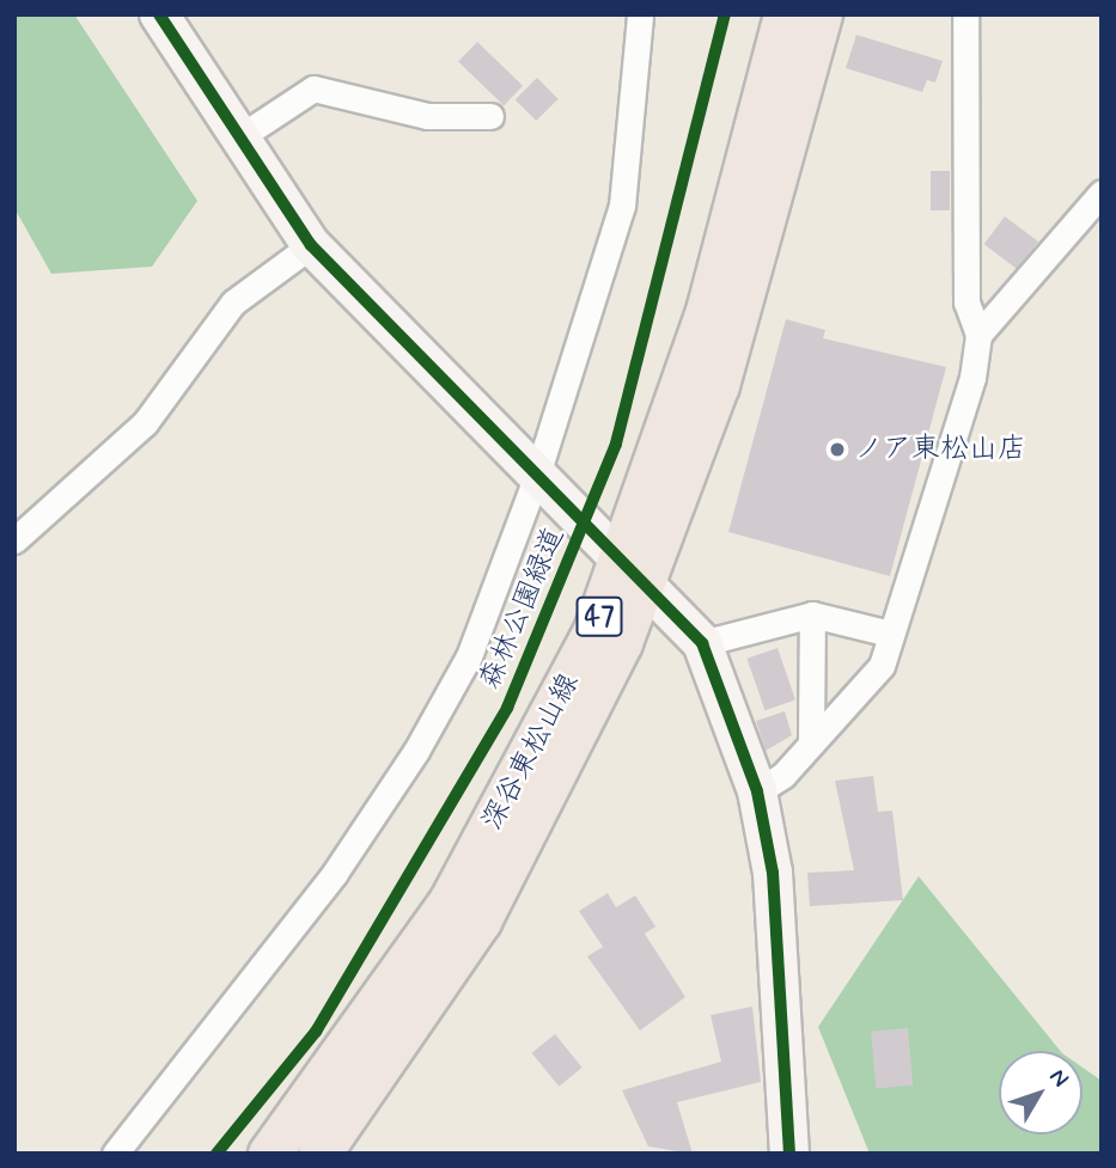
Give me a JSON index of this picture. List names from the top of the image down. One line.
{"streets":{"main road":["47","深谷東松山線"],"cycle path":["森林公園緑道"]},"places":["ノア東松山店"],"north":"top right"}
